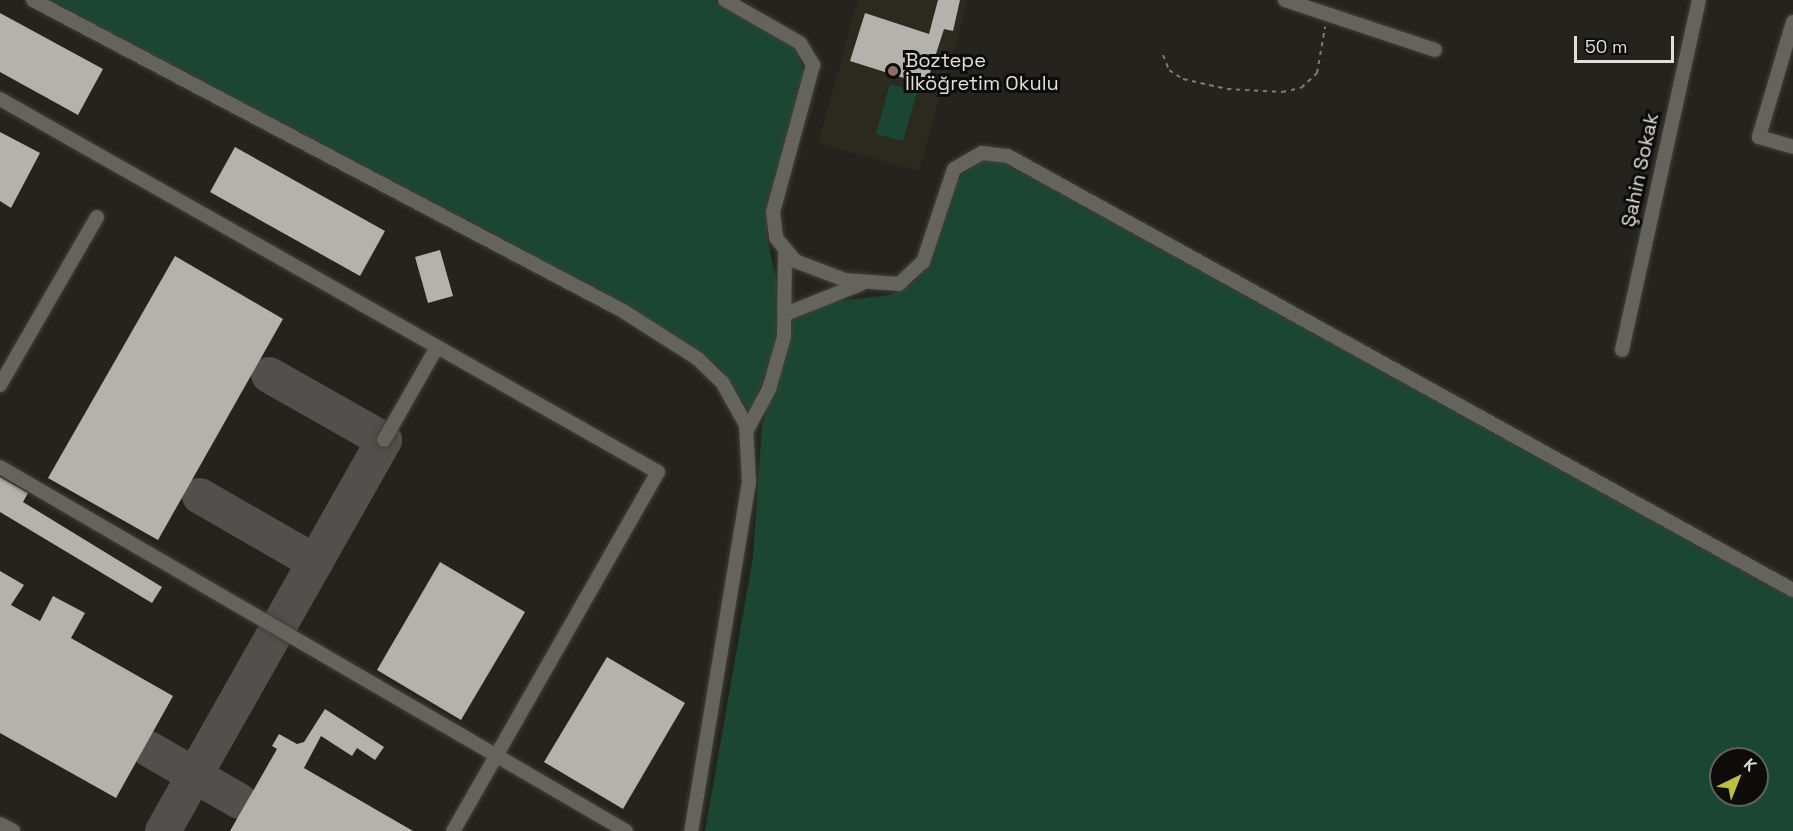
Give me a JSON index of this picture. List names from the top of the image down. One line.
{"streets":{"street":["Şahin Sokak"]},"places":["Boztepe İlköğretim Okulu"],"scale_bar":"50 m","north":"top right"}
